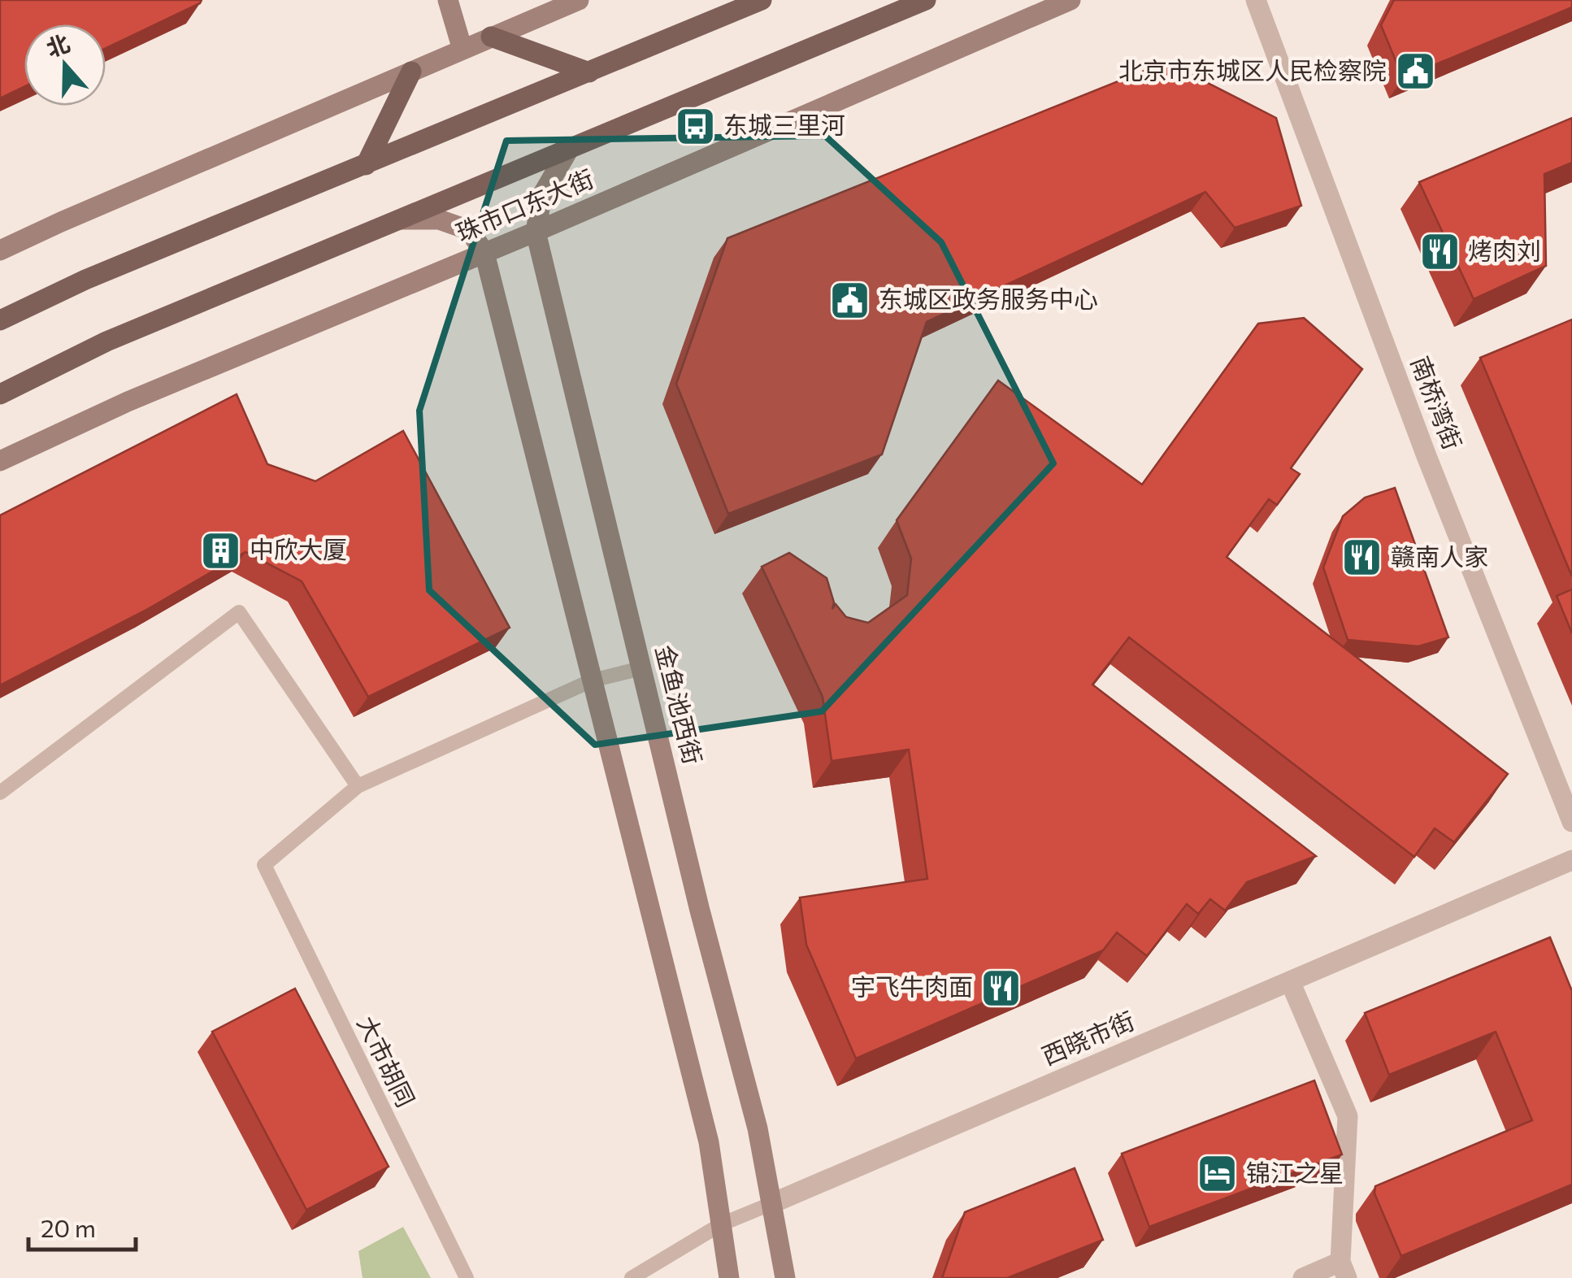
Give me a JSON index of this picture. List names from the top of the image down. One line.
{"streets":{"main road":["珠市口东大街"],"street":["南桥湾街","金鱼池西街","西晓市街"],"lane":["大市胡同"]},"crossings":[["珠市口东大街","金鱼池西街"],["金鱼池西街","西晓市街"]],"places":{"public building":["北京市东城区人民检察院","东城区政务服务中心"],"bus stop":["东城三里河"],"restaurant":["烤肉刘","赣南人家","宇飞牛肉面"],"building":["中欣大厦"],"hotel":["锦江之星"]},"scale_bar":"20 m","north":"top"}
